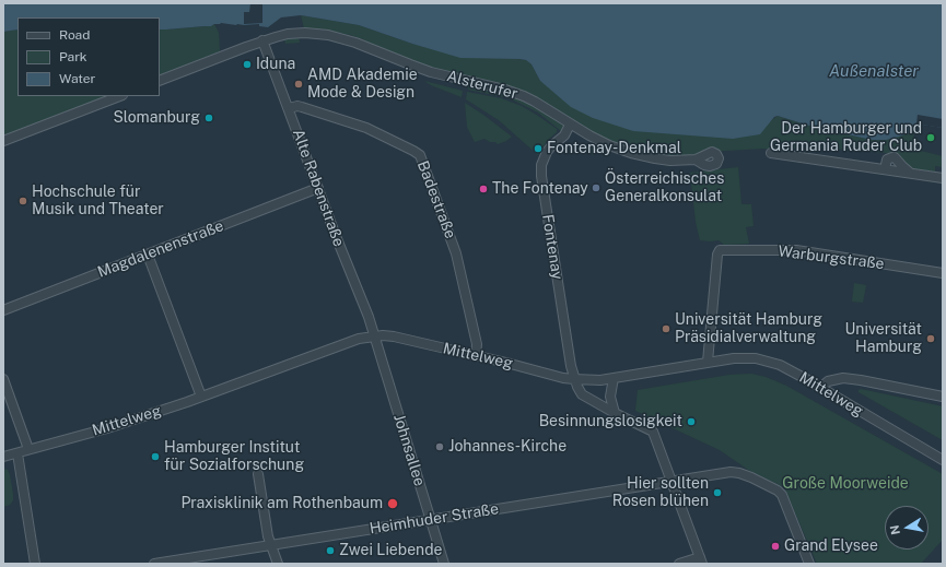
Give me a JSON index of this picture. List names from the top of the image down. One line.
{"streets":{"street":["Alsterufer","Alte Rabenstraße","Badestraße","Fontenay","Magdalenenstraße","Warburgstraße","Mittelweg","Johnsallee","Heimhuder Straße"]},"crossings":[["Alsterufer","Alte Rabenstraße"],["Alsterufer","Fontenay"],["Alte Rabenstraße","Badestraße"],["Alte Rabenstraße","Magdalenenstraße"],["Alte Rabenstraße","Mittelweg"],["Alte Rabenstraße","Johnsallee"],["Badestraße","Mittelweg"],["Fontenay","Mittelweg"],["Warburgstraße","Mittelweg"],["Mittelweg","Johnsallee"],["Johnsallee","Heimhuder Straße"]],"water":["Außenalster"],"parks":["Große Moorweide"],"places":["Iduna","AMD Akademie Mode & Design","Slomanburg","Der Hamburger und Germania Ruder Club","Fontenay-Denkmal","Österreichisches Generalkonsulat","The Fontenay","Hochschule für Musik und Theater","Universität Hamburg Präsidialverwaltung","Universität Hamburg","Besinnungslosigkeit","Johannes-Kirche","Hamburger Institut für Sozialforschung","Hier sollten Rosen blühen","Praxisklinik am Rothenbaum","Grand Elysee","Zwei Liebende"],"legend":["Road","Park","Water"],"north":"left"}
